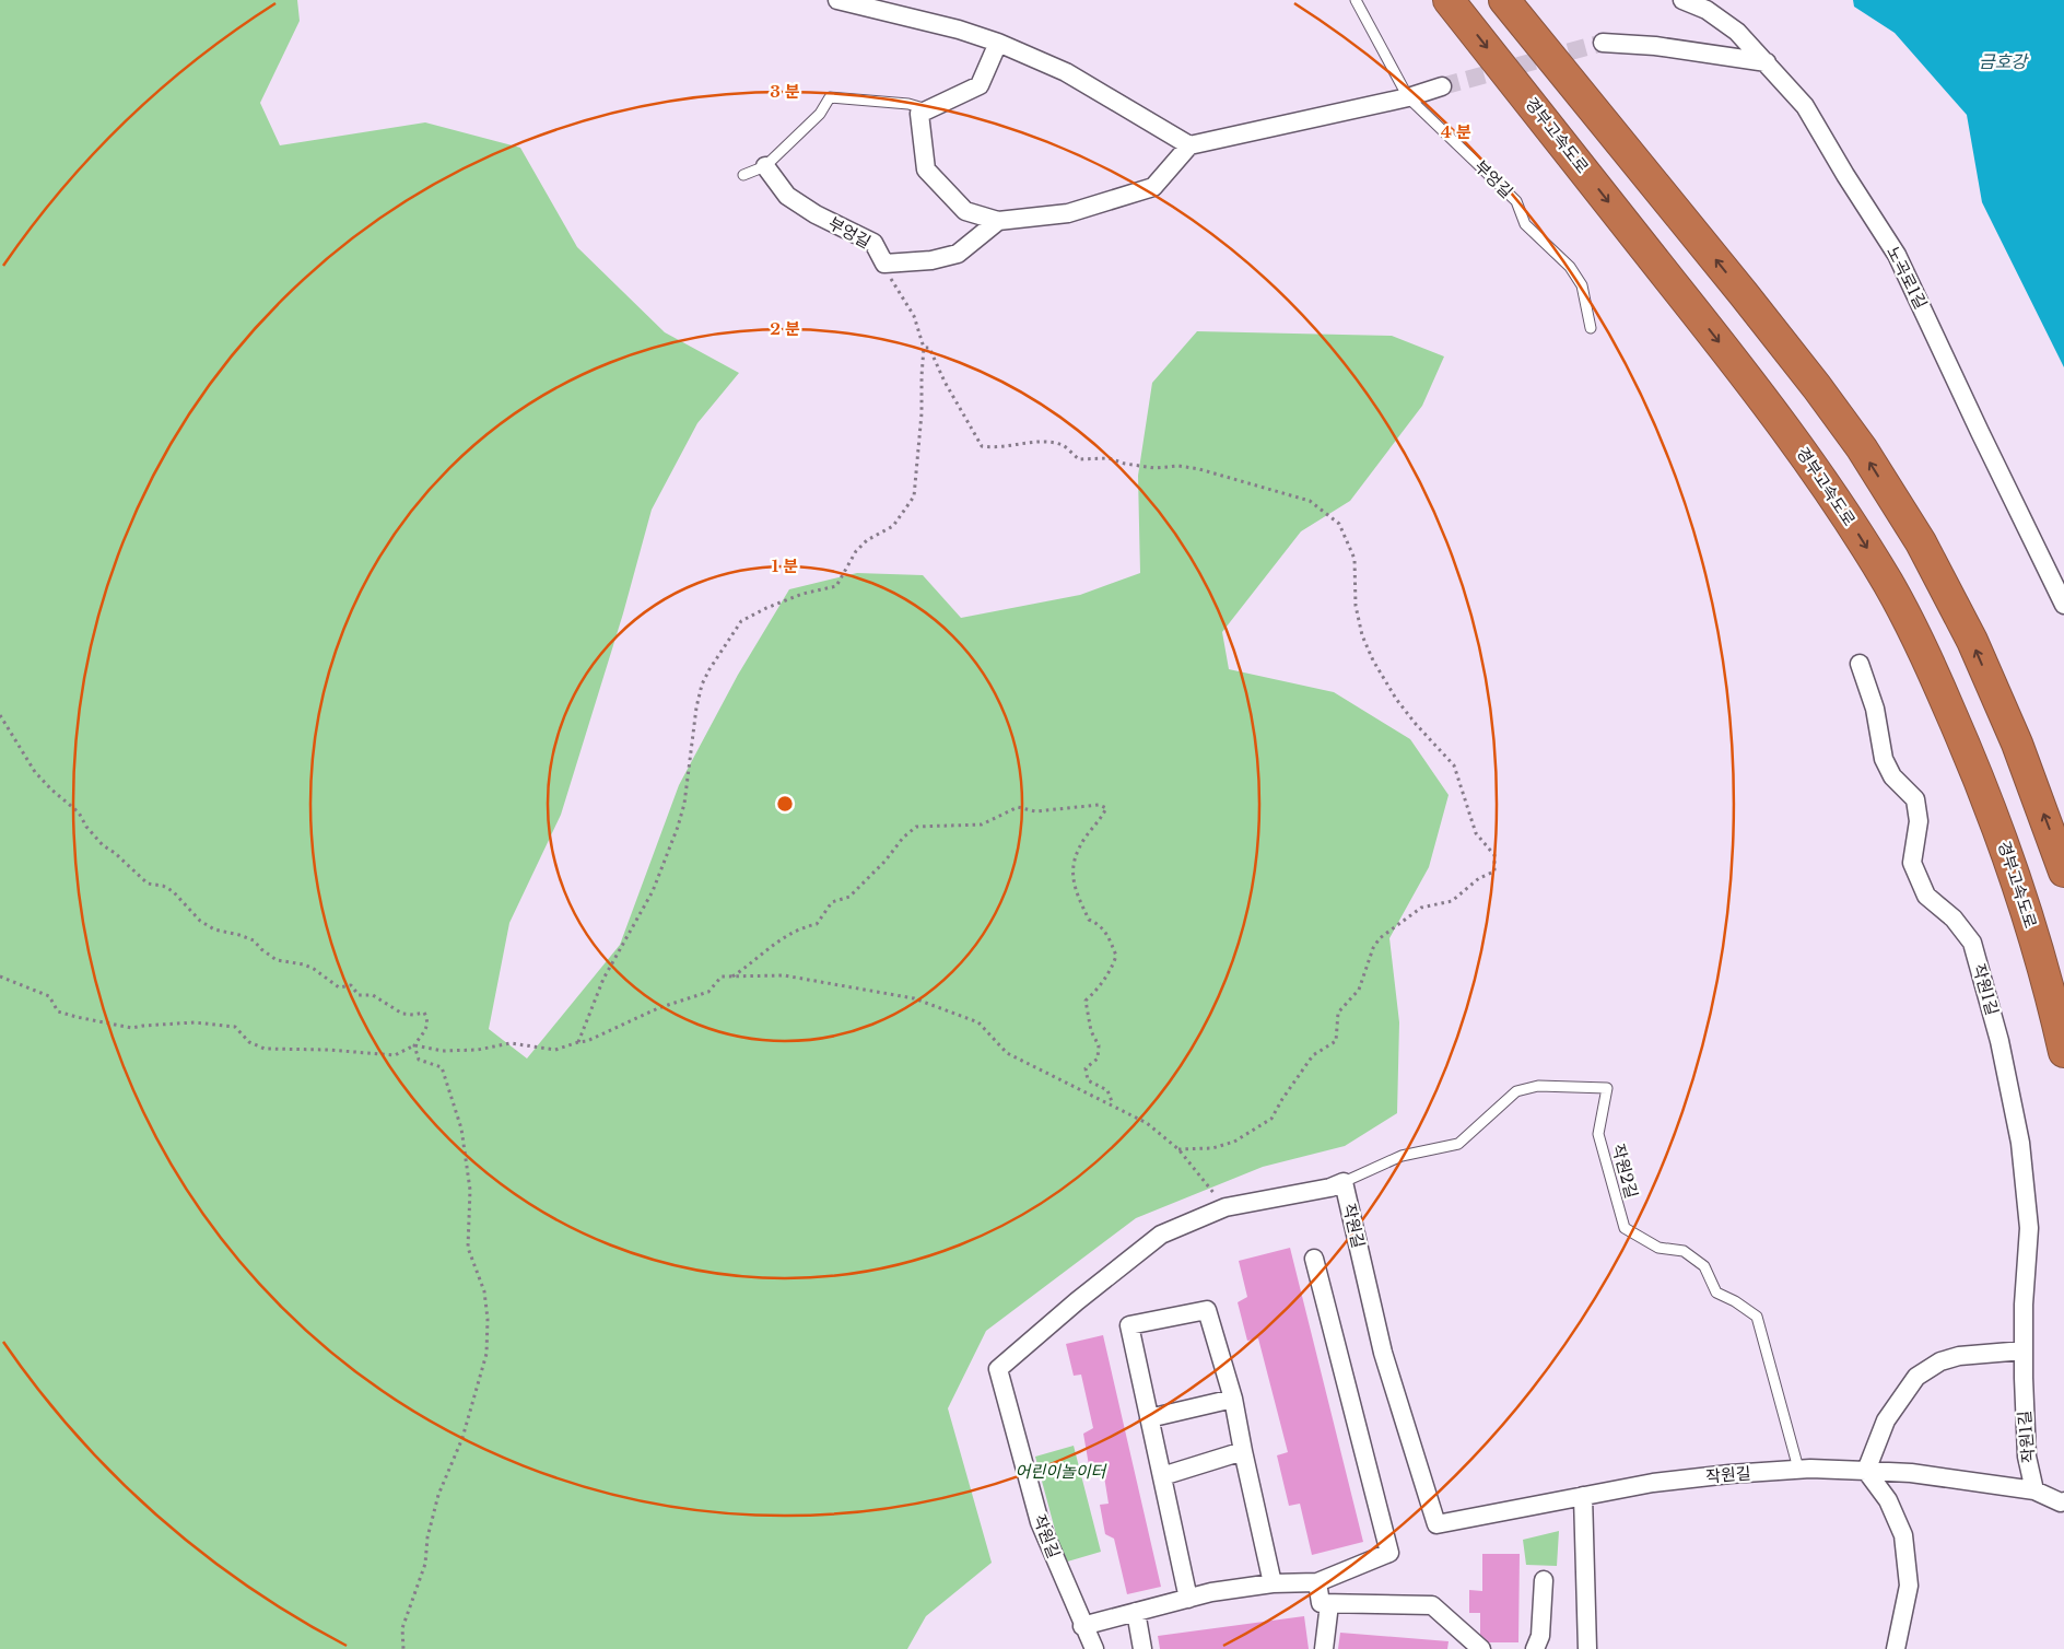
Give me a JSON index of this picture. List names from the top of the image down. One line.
{"streets":{"highway":["경부고속도로"],"street":["부엉길","노곡로1길","작원1길","작원길"],"lane":["작원2길"]},"crossings":[["작원1길","작원길"],["작원2길","작원길"]],"water":["금호강"],"parks":["어린이놀이터"],"rings":["3 분","4 분","2 분","1 분"]}
